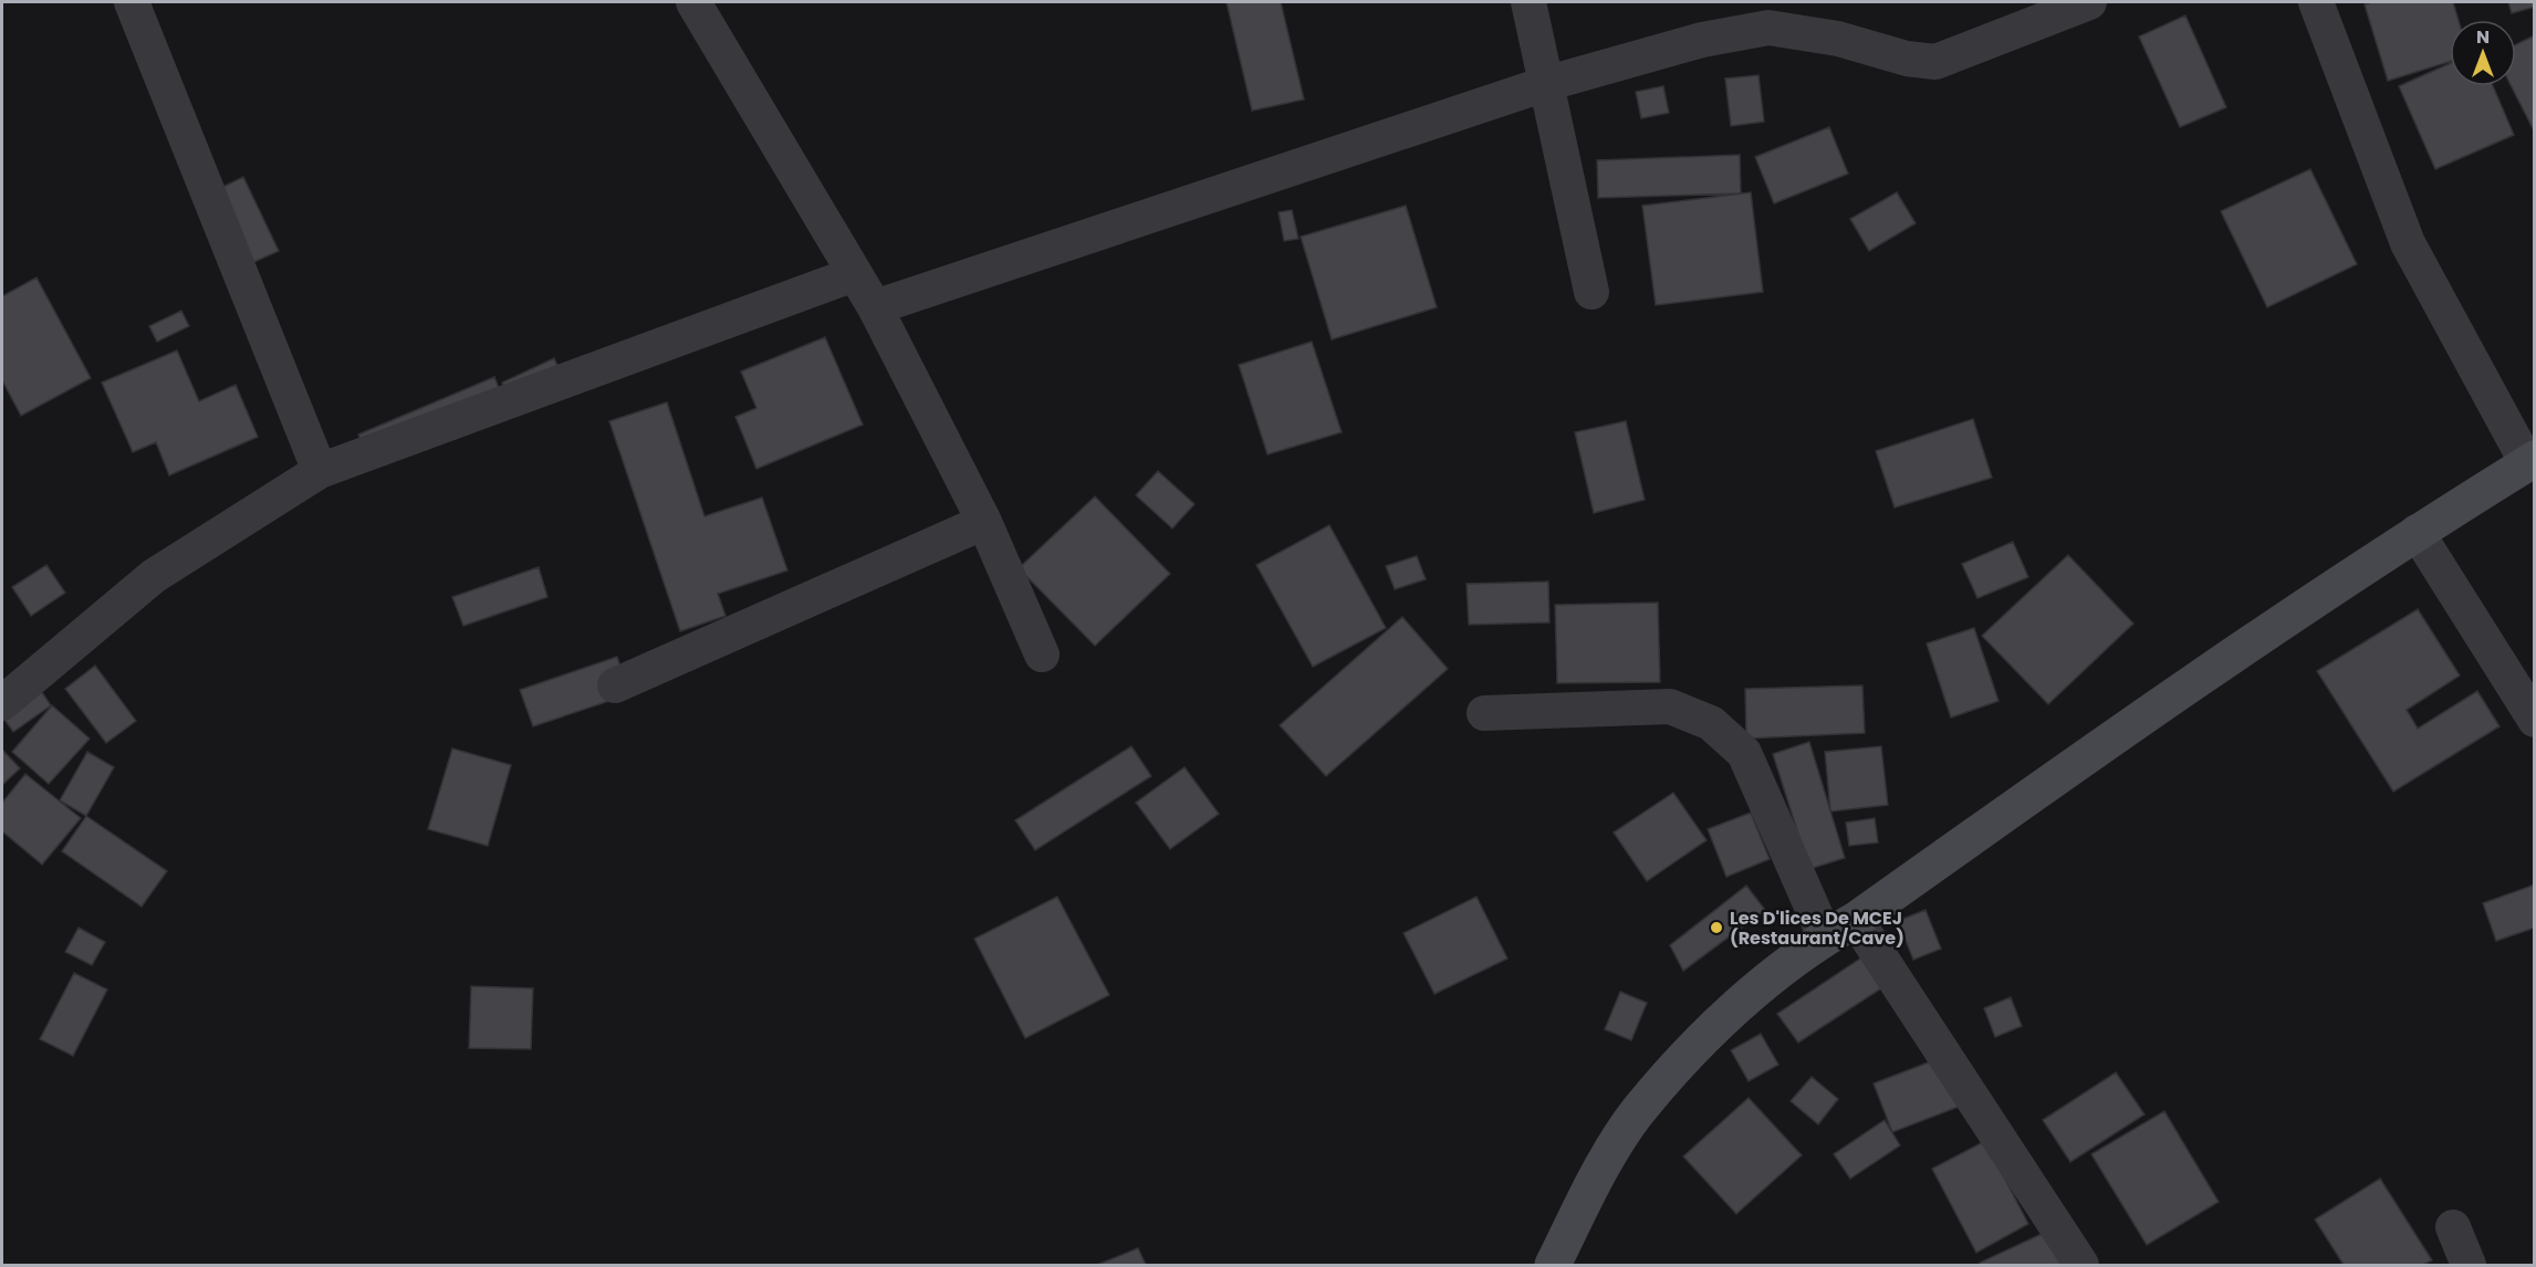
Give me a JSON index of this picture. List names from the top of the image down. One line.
{"places":["Les D'lices De MCEJ (Restaurant/Cave)"],"north":"top"}
